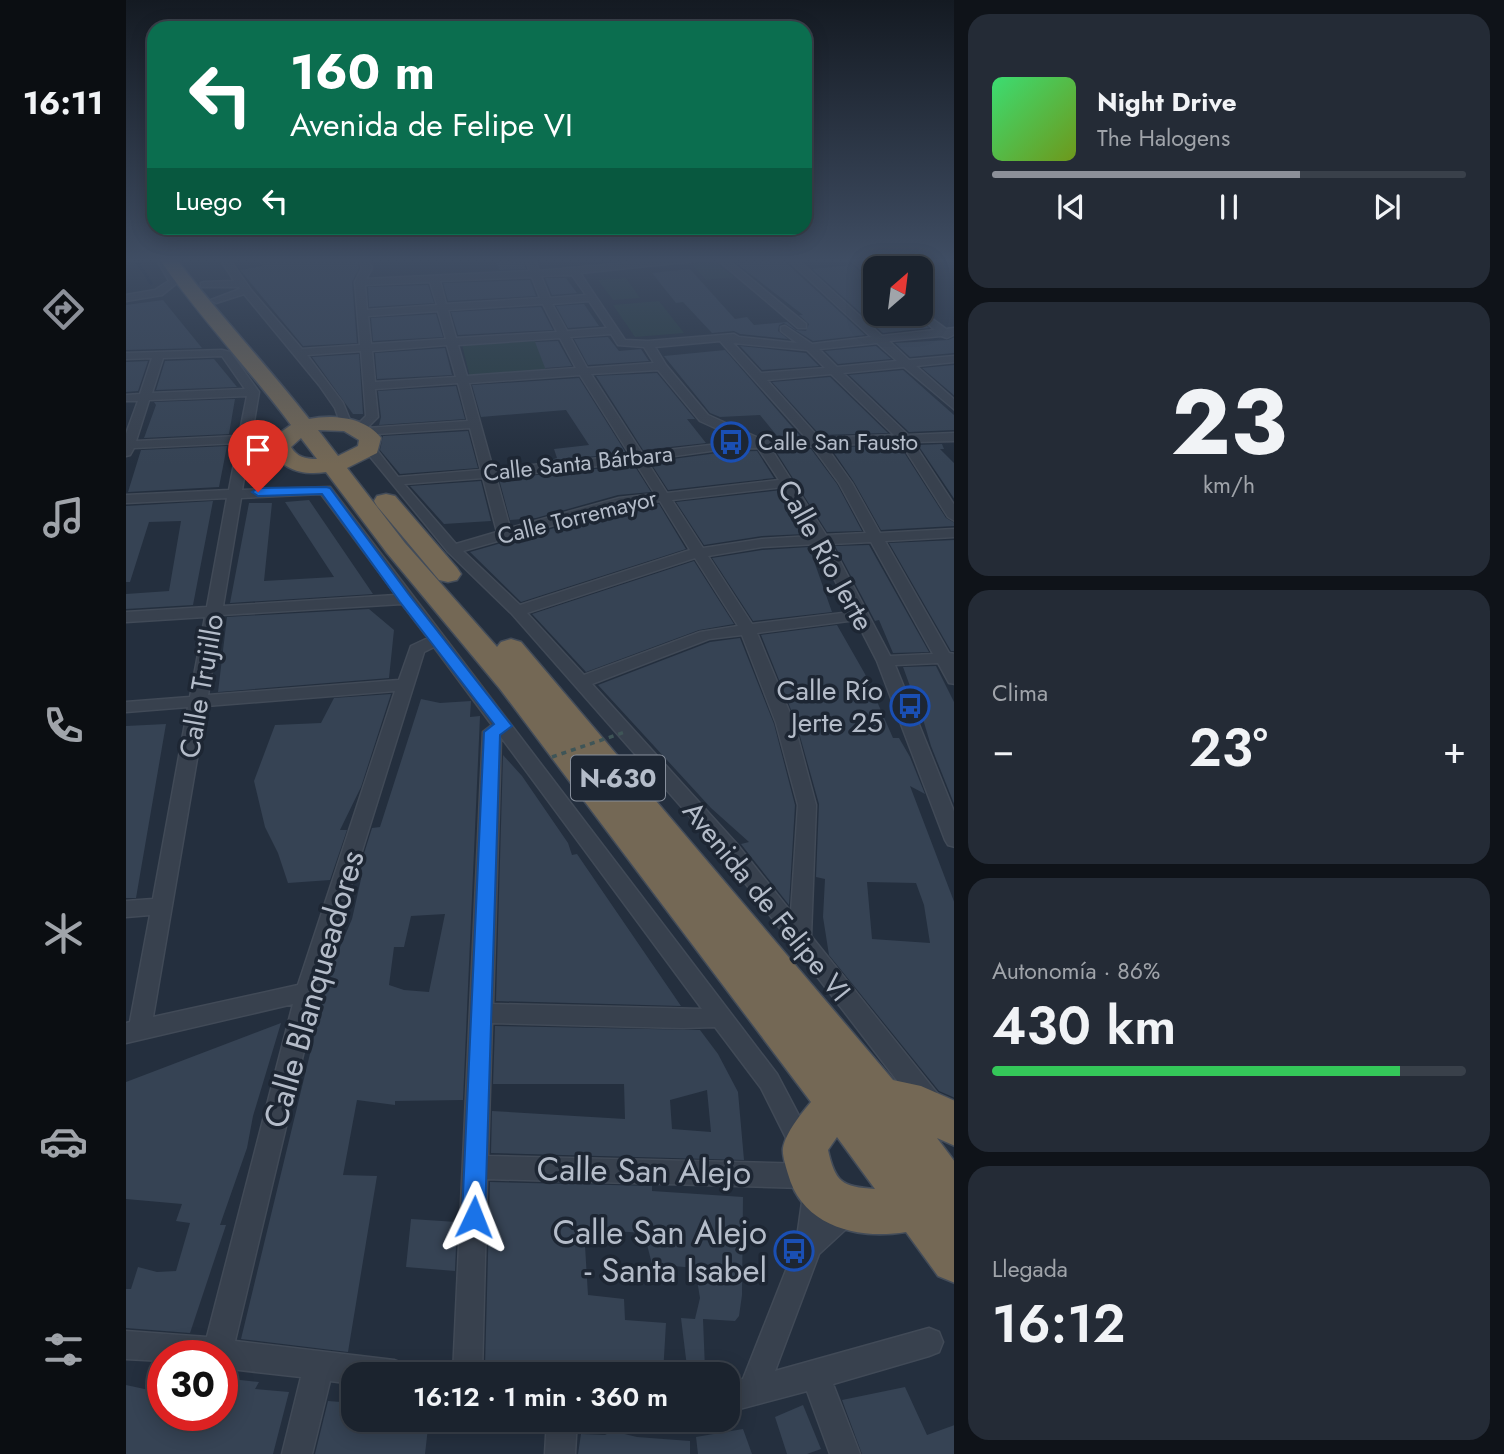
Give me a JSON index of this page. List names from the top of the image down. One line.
{"streets":{"highway":["N-630","Avenida de Felipe VI"],"street":["Calle Santa Bárbara","Calle Torremayor","Calle Río Jerte","Calle Trujillo","Calle Blanqueadores","Calle San Alejo"]},"crossings":[["Calle Santa Bárbara","Calle Río Jerte"],["Calle Santa Bárbara","Avenida de Felipe VI"],["Calle Torremayor","Calle Río Jerte"],["Calle Torremayor","Avenida de Felipe VI"],["N-630","Avenida de Felipe VI"],["Avenida de Felipe VI","Calle Blanqueadores"],["Avenida de Felipe VI","Calle San Alejo"]],"places":{"bus stop":["Calle San Fausto","Calle Río Jerte 25","Calle San Alejo - Santa Isabel"]},"north":"top right","page":{"tabs":"16:11","turn":["160 m","Avenida de Felipe VI"],"song":["Night Drive","The Halogens"],"then":"Luego","tile":[["23","km/h"],"Clima",["Autonomía · 86%","430 km"],["Llegada","16:12"]],"heat":["−","23°","+"],"limit":"30","trip":"16:12 · 1 min · 360 m"}}
